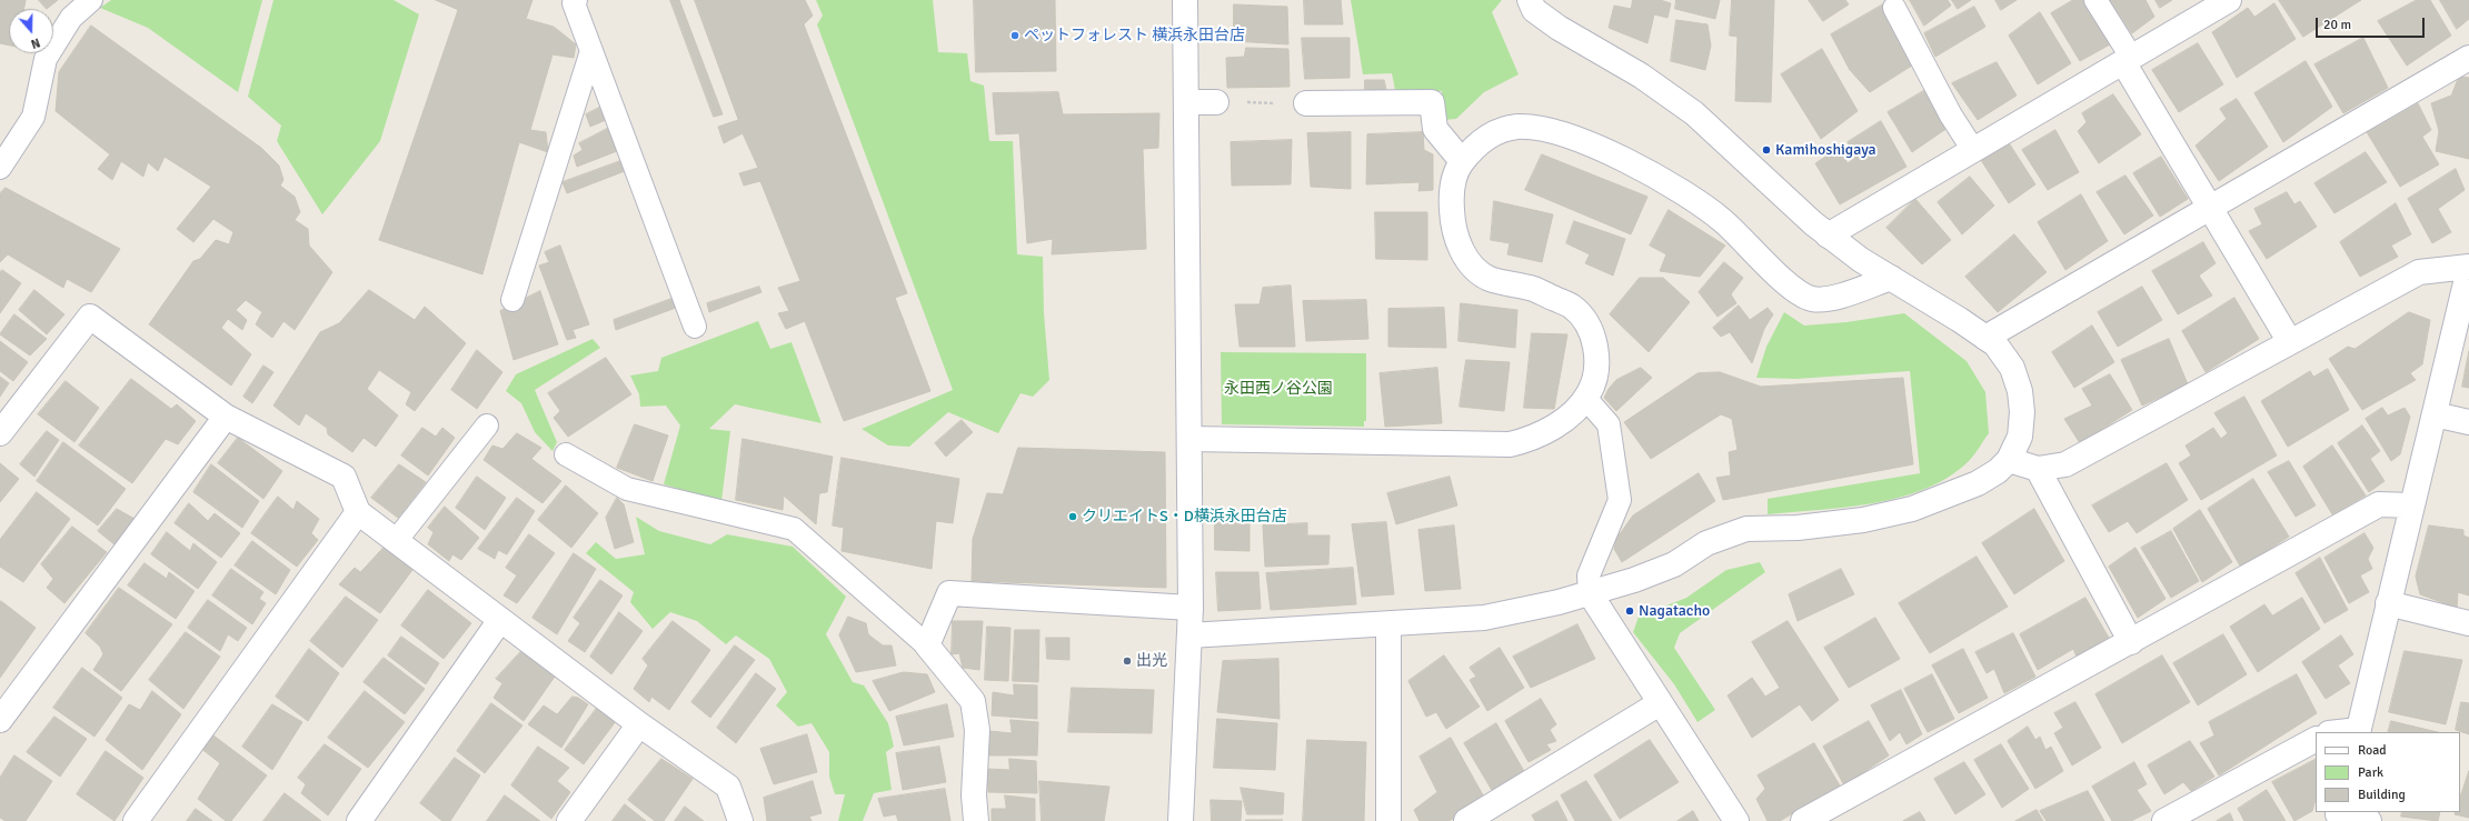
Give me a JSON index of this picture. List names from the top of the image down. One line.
{"parks":["永田西ノ谷公園"],"places":["ペットフォレスト 横浜永田台店","Kamihoshigaya","クリエイトS・D横浜永田台店","Nagatacho","出光"],"legend":["Road","Park","Building"],"scale_bar":"20 m","north":"bottom"}
